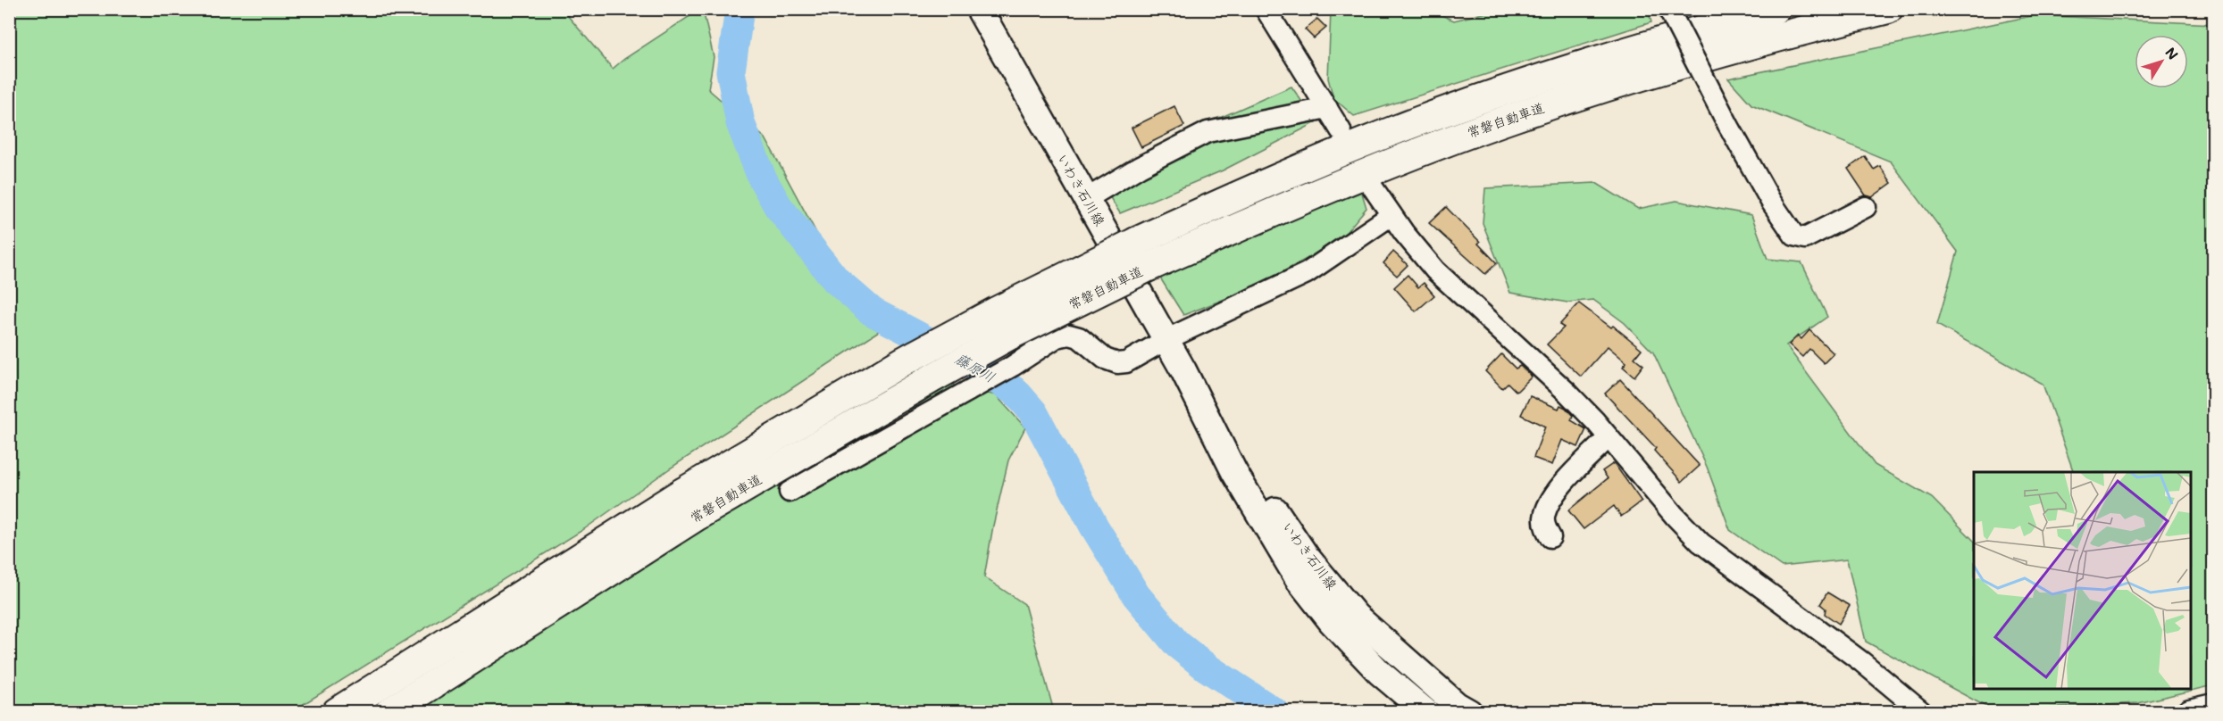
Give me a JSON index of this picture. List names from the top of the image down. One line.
{"streets":{"highway":["常磐自動車道"],"main road":["いわき石川線"]},"water":["藤原川"],"north":"top right"}
